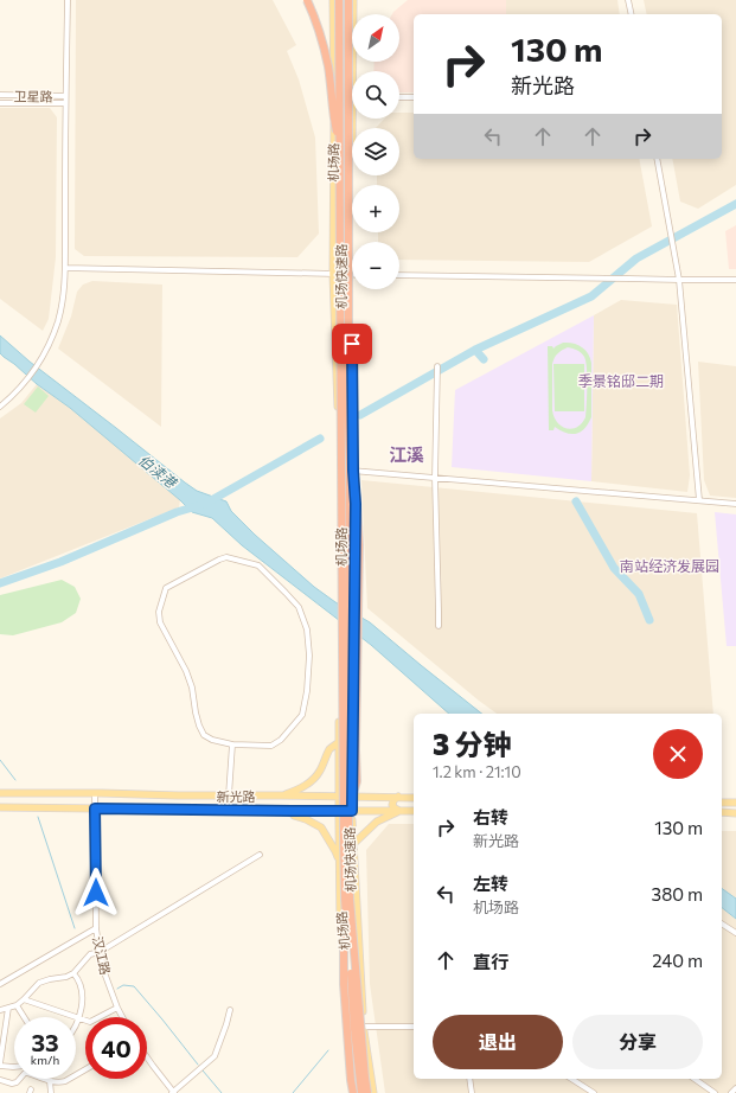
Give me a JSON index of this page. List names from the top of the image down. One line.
{"streets":{"highway":["机场快速路"],"main road":["机场路","新光路"],"street":["卫星路","汉江路"]},"crossings":[["机场路","机场快速路"],["机场路","新光路"],["新光路","汉江路"]],"districts":["季景铭邸二期","江溪","南站经济发展园"],"water":["伯渎港"],"north":"top right","page":{"map_buttons":["+","−"],"turn":["130 m","新光路"],"heading":["3 分钟","1.2 km · 21:10"],"list":[{"name":"右转","note":"新光路","value":"130 m"},{"name":"左转","note":"机场路","value":"380 m"},{"name":"直行","value":"240 m"}],"buttons":["退出","分享"],"speed":"33 km/h","limit":"40"}}
